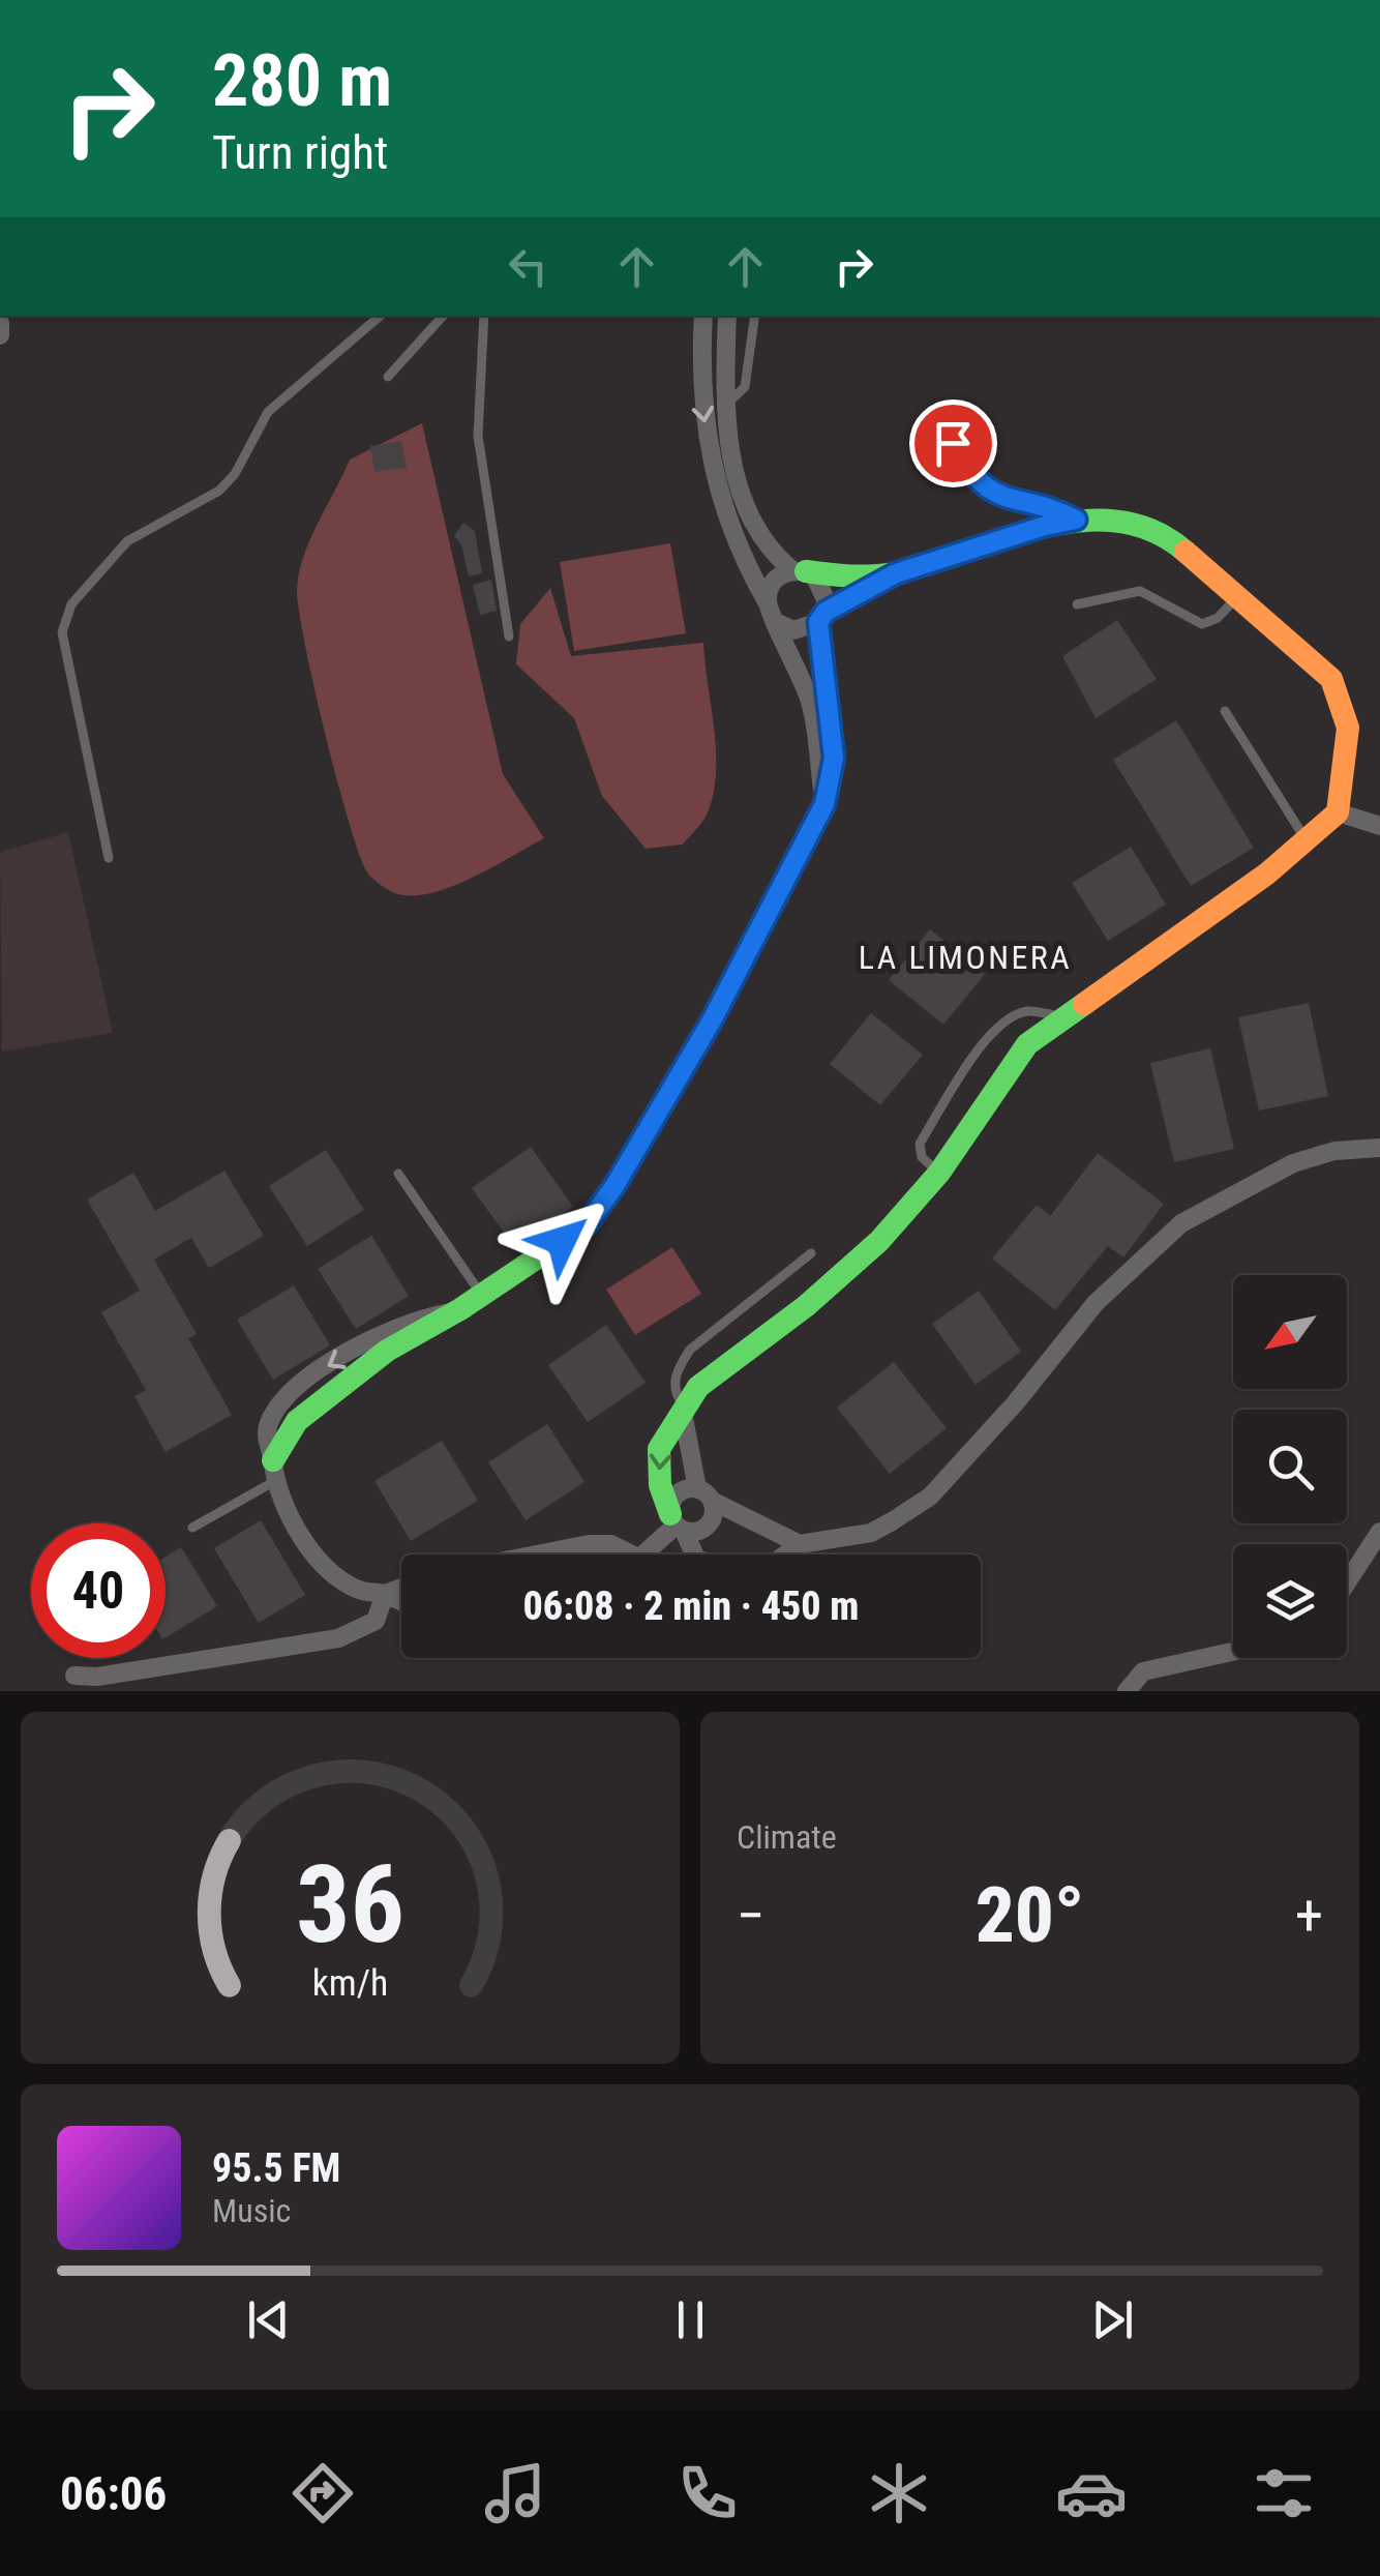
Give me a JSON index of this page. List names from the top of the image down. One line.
{"districts":["LA LIMONERA"],"north":"bottom left","page":{"turn":["280 m","Turn right"],"limit":"40","trip":"06:08 · 2 min · 450 m","tile":"Climate","heat":["−","20°","+"],"song":["95.5 FM","Music"],"tabs":"06:06","gauge":["36","km/h"]}}
